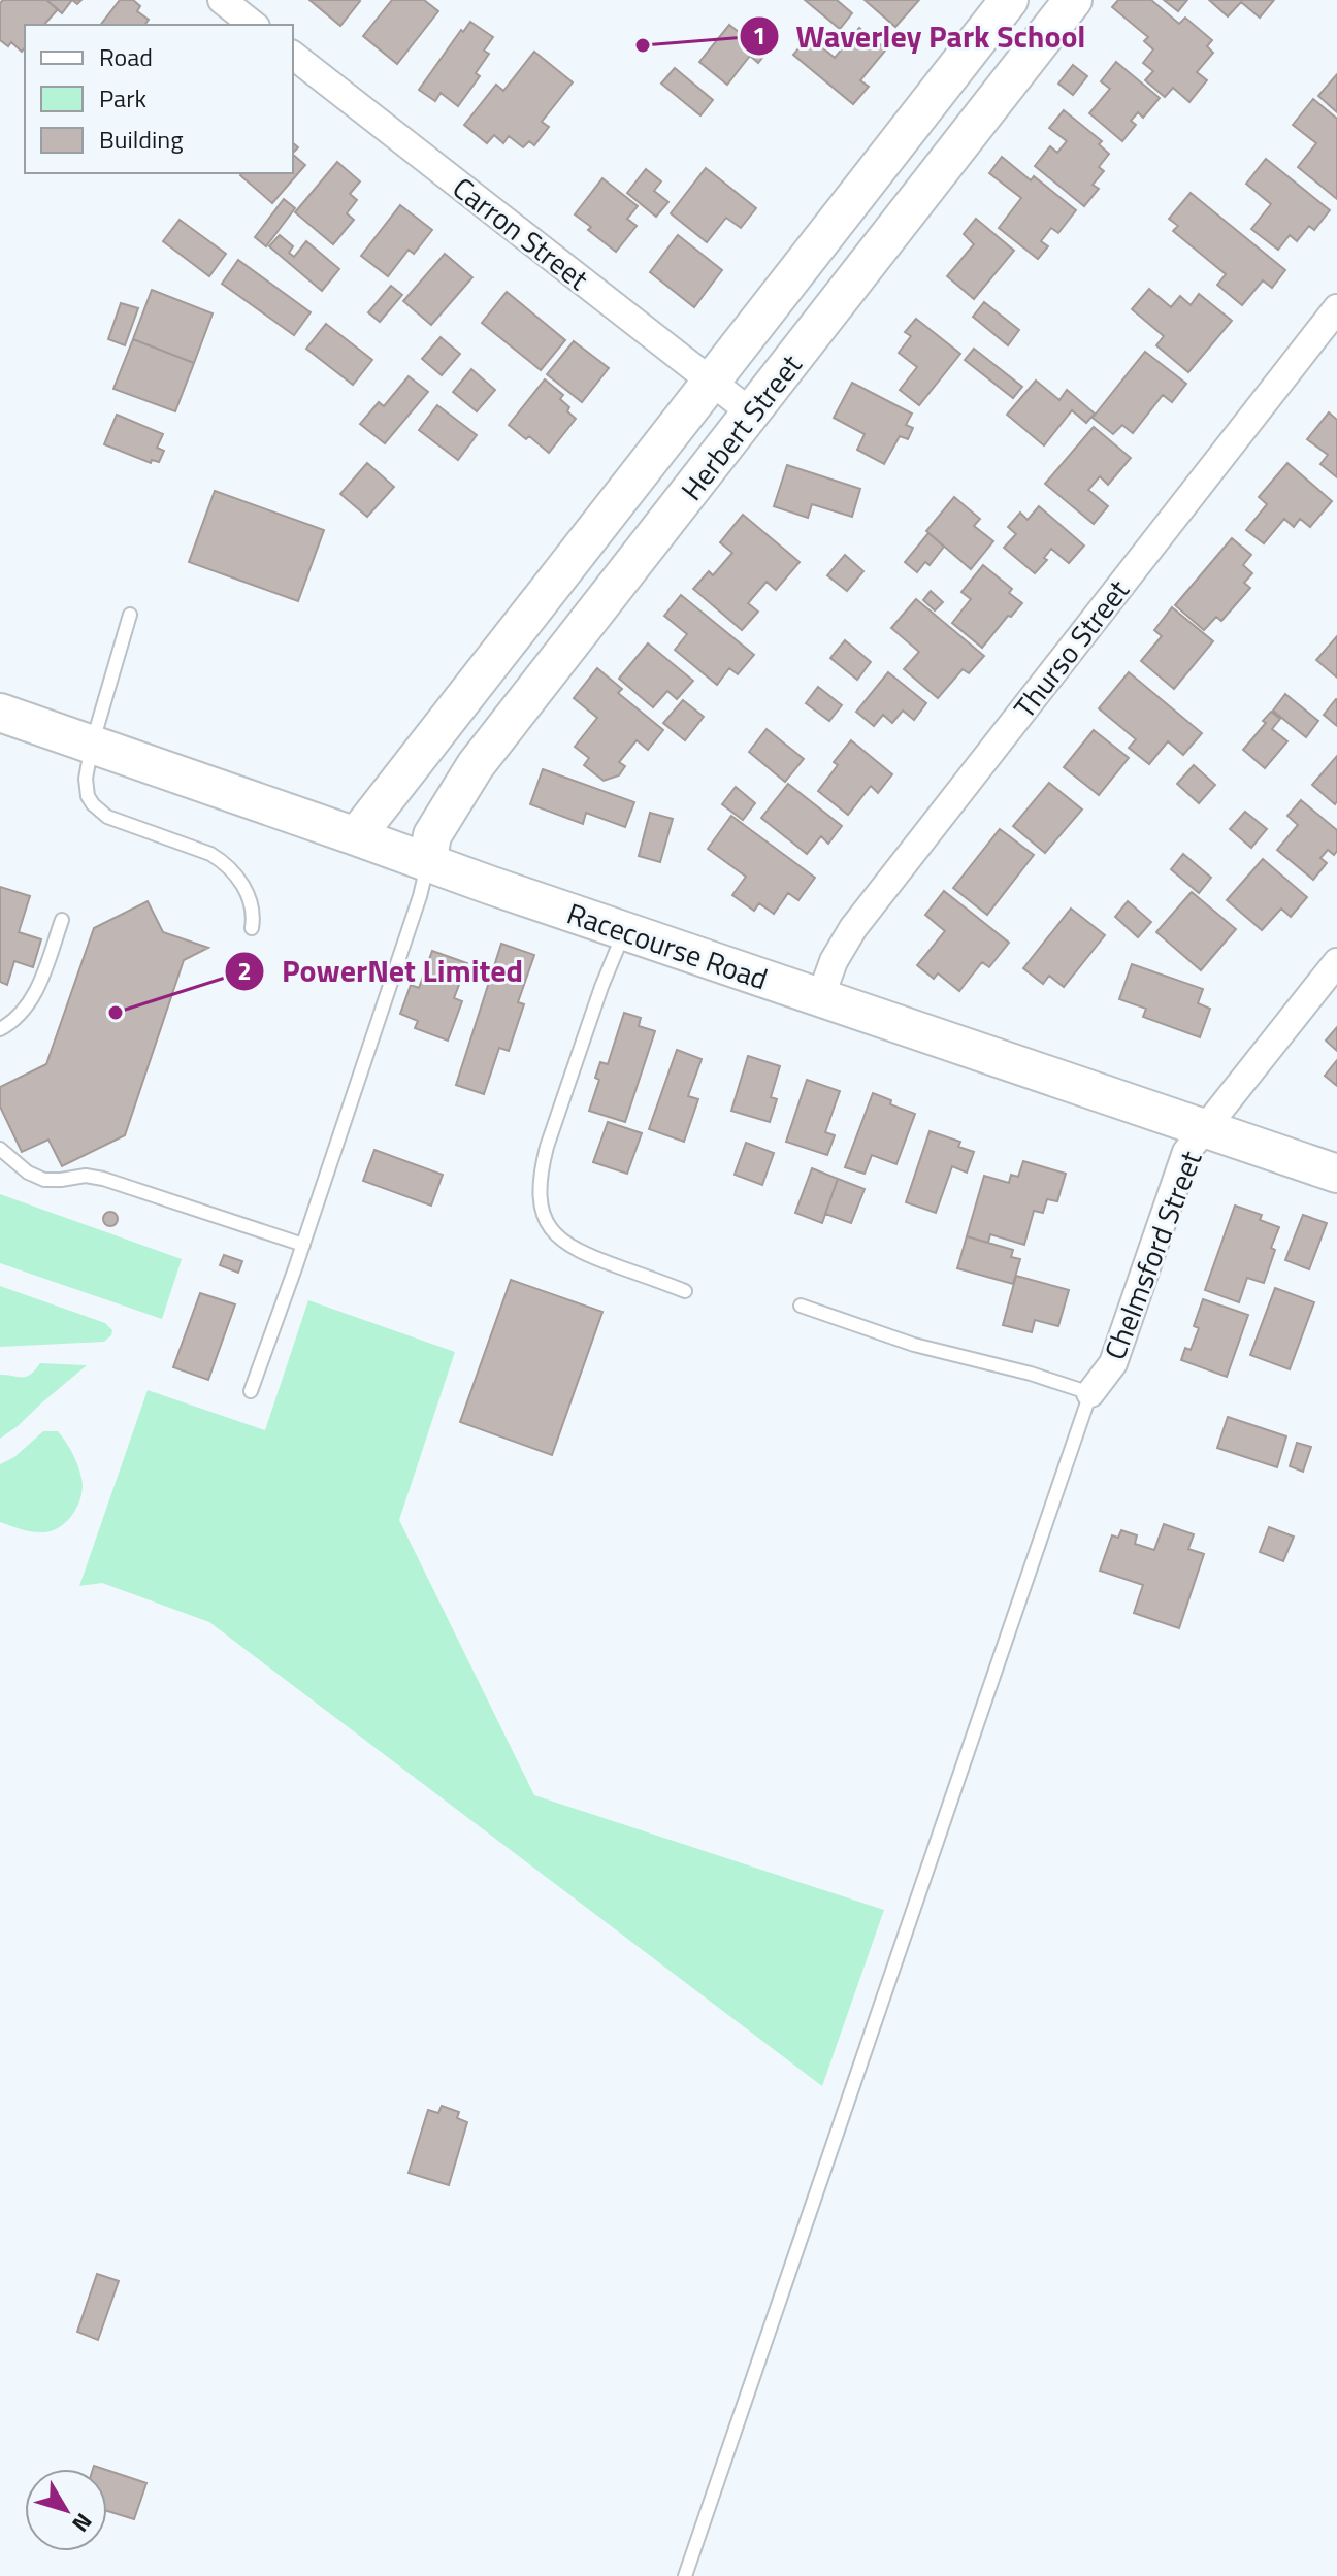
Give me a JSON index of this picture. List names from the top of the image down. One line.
{"streets":{"street":["Carron Street","Herbert Street","Thurso Street","Racecourse Road","Chelmsford Street"]},"crossings":[["Carron Street","Herbert Street"],["Herbert Street","Racecourse Road"],["Thurso Street","Racecourse Road"],["Racecourse Road","Chelmsford Street"]],"places":["Waverley Park School","PowerNet Limited"],"legend":["Road","Park","Building"],"north":"bottom right"}
